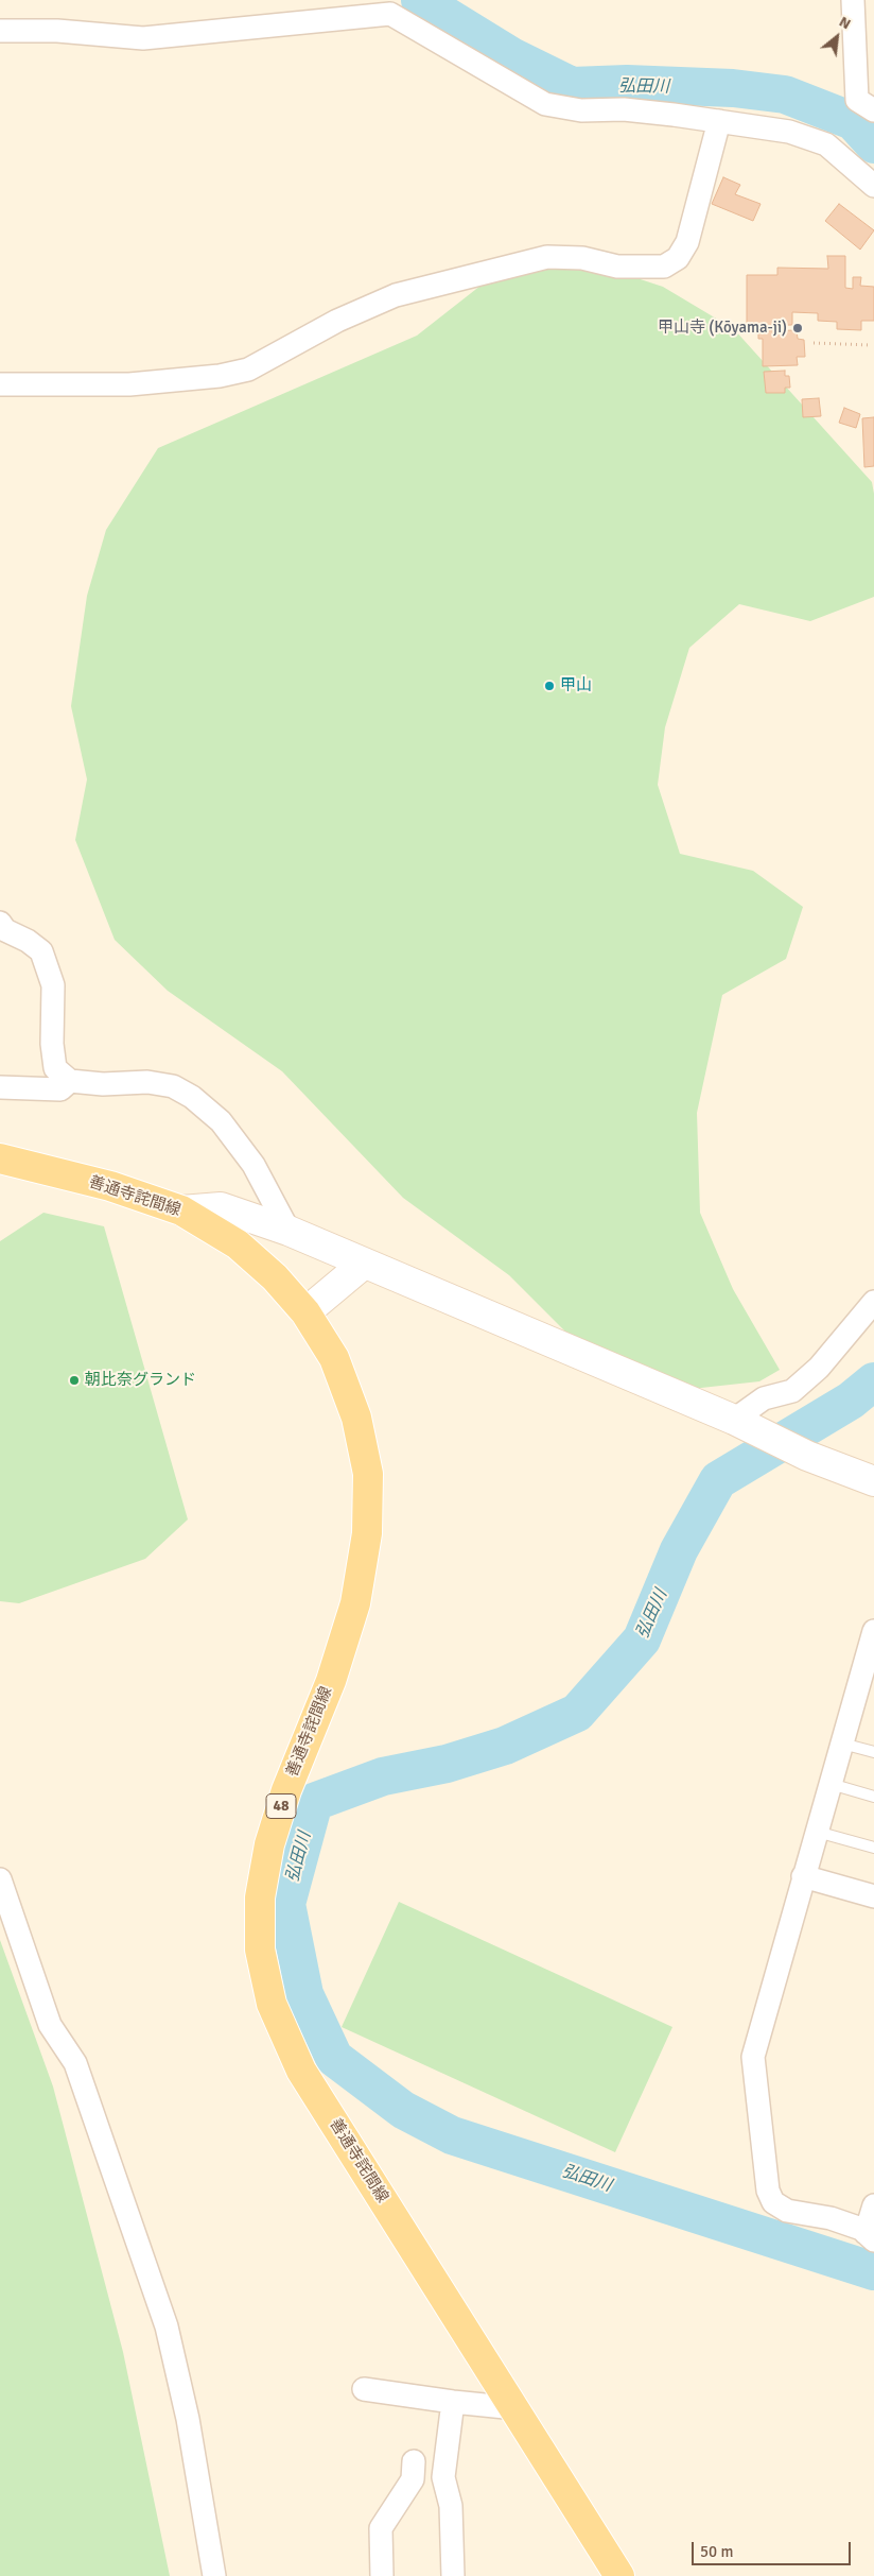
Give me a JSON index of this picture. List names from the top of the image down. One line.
{"streets":{"main road":["善通寺詫間線","48"]},"water":["弘田川"],"places":["甲山寺 (Kōyama-ji)","甲山","朝比奈グランド"],"scale_bar":"50 m","north":"top right"}
